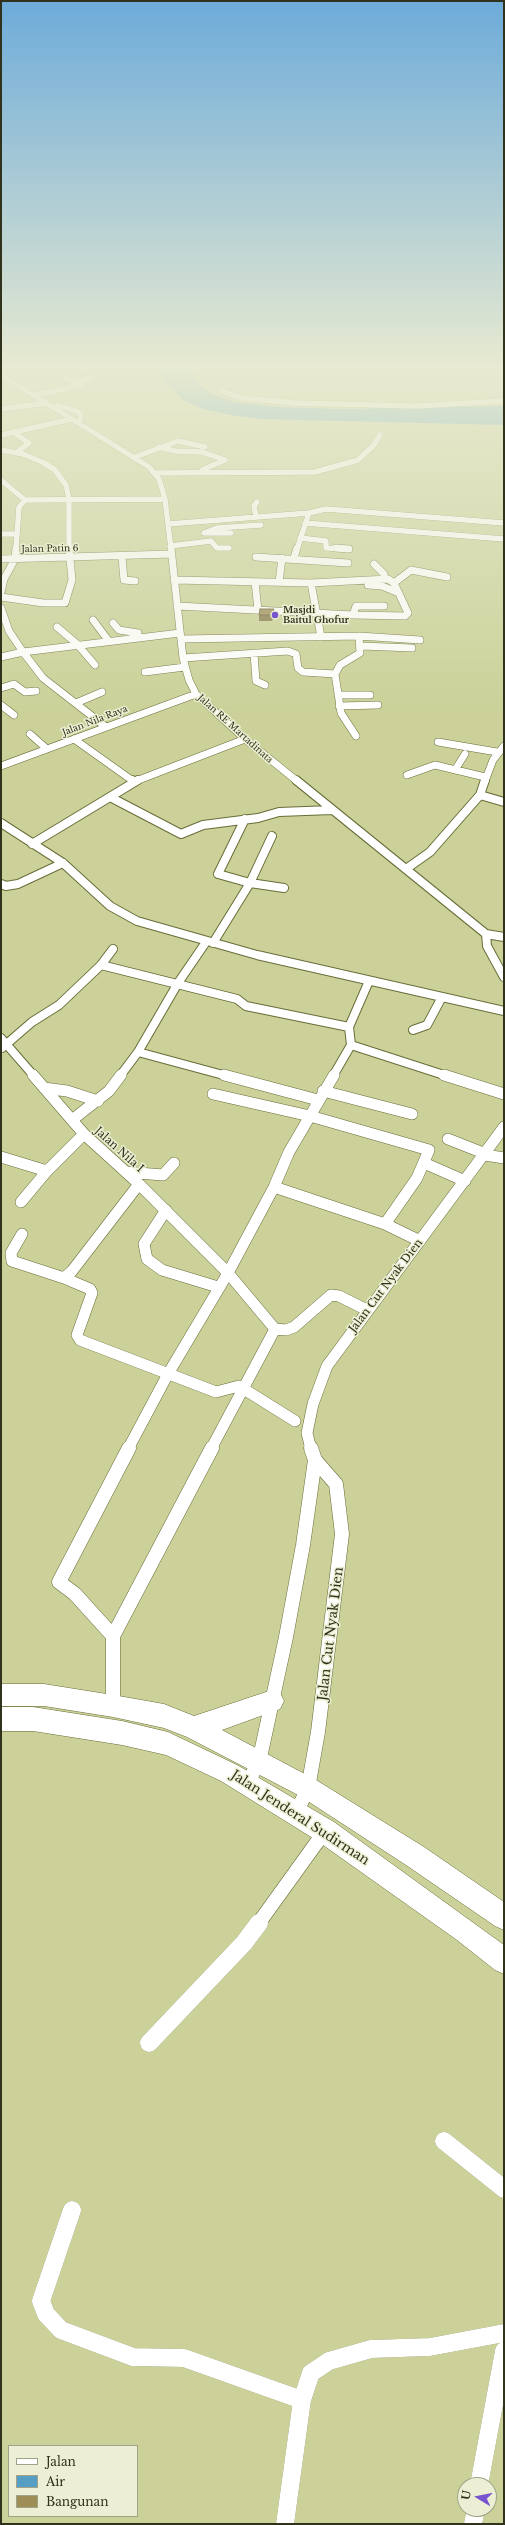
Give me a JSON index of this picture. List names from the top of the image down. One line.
{"streets":{"highway":["Jalan Jenderal Sudirman"],"street":["Jalan Patin 6","Jalan Nila Raya","Jalan RE Martadinata","Jalan Nila I","Jalan Cut Nyak Dien"]},"crossings":[["Jalan Patin 6","Jalan RE Martadinata"],["Jalan Nila Raya","Jalan RE Martadinata"],["Jalan Cut Nyak Dien","Jalan Jenderal Sudirman"]],"places":["Masjdi Baitul Ghofur"],"legend":["Jalan","Air","Bangunan"],"north":"left"}
